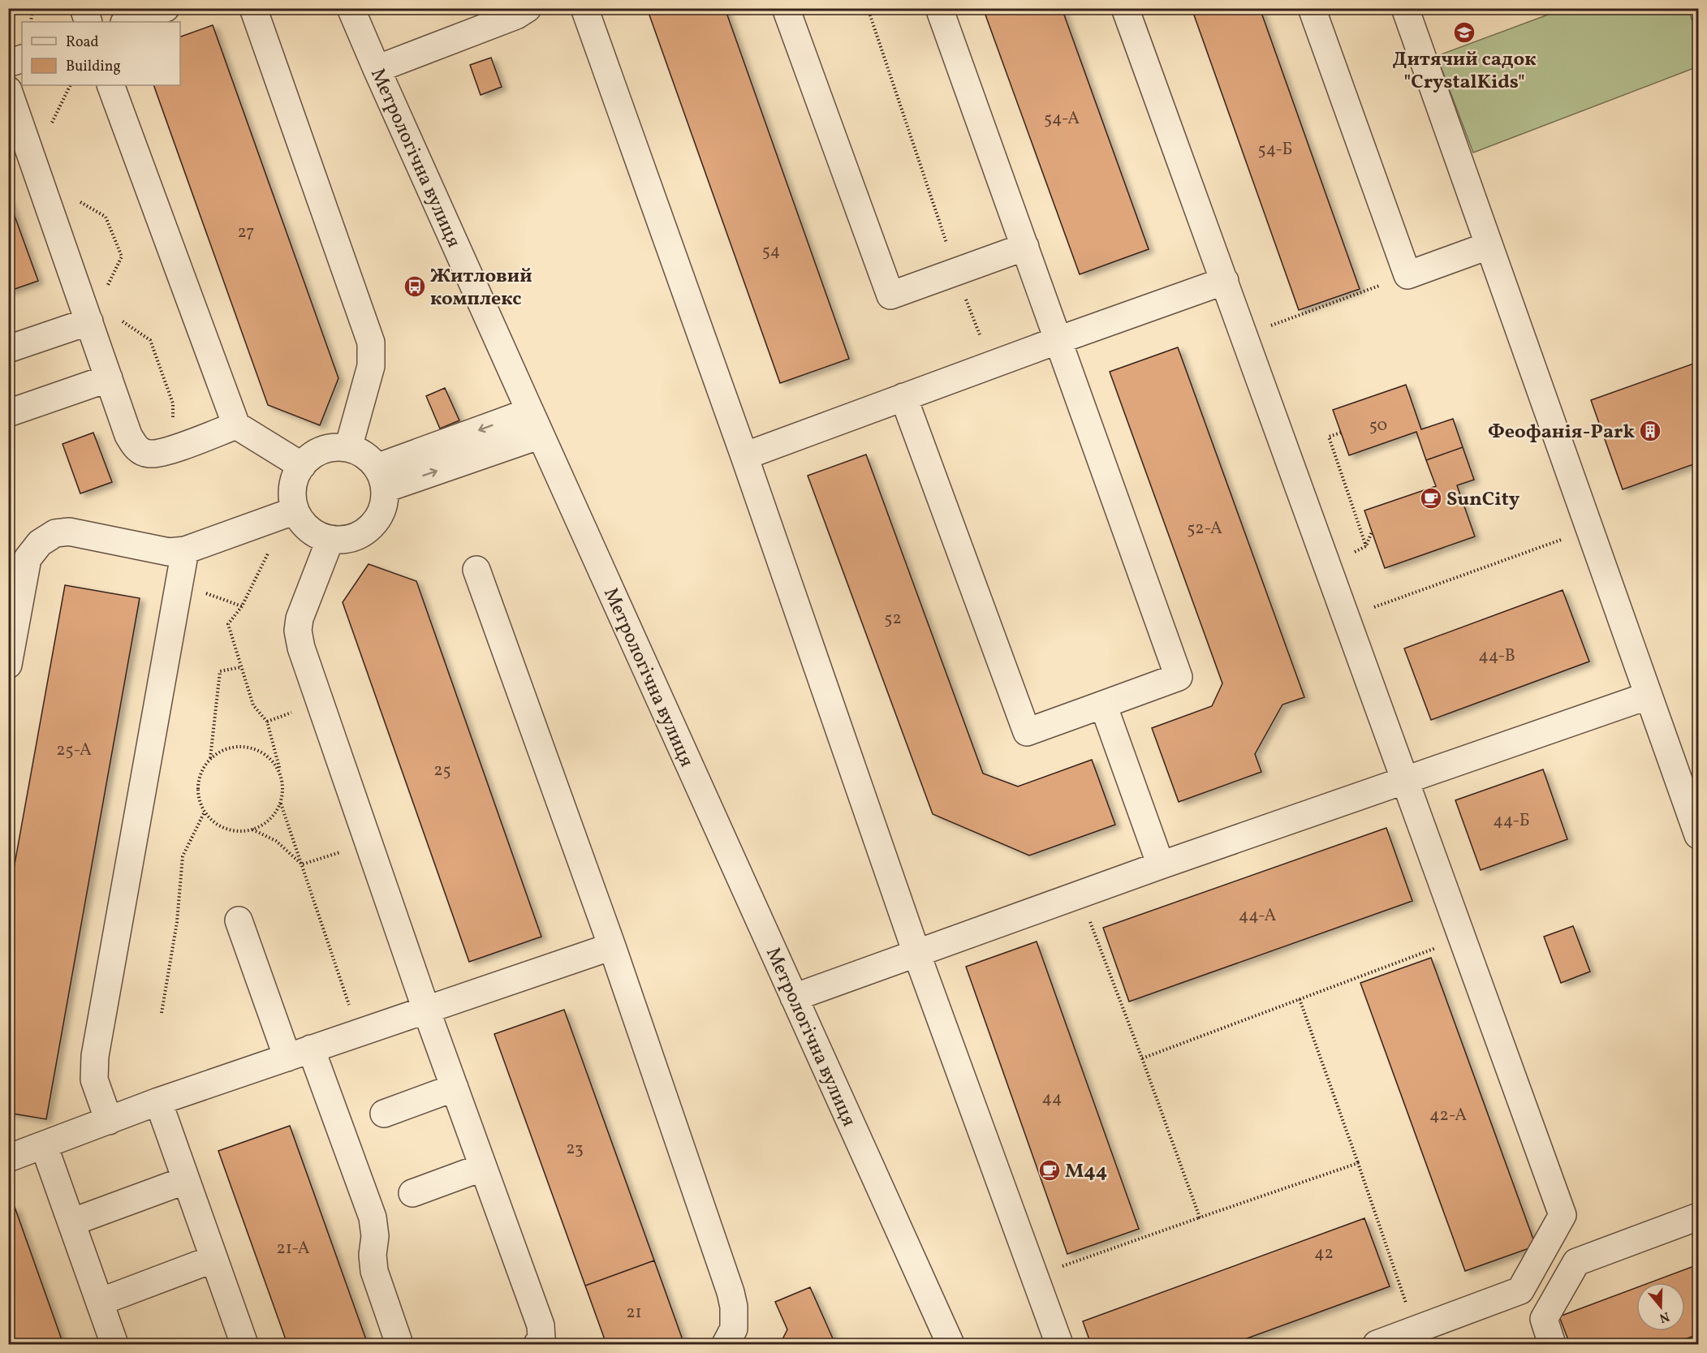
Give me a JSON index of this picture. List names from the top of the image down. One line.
{"streets":{"street":["Метрологічна вулиця"]},"places":{"school or university":["Дитячий садок \"CrystalKids\""],"bus stop":["Житловий комплекс"],"building":["Феофанія-Park"],"cafe":["SunCity","M44"]},"house_numbers":["54-А","54-Б","27","54","50","52-А","52","44-В","25-А","25","44-Б","44-А","44","42-А","23","21-А","42","21"],"legend":["Road","Building"],"north":"bottom"}
